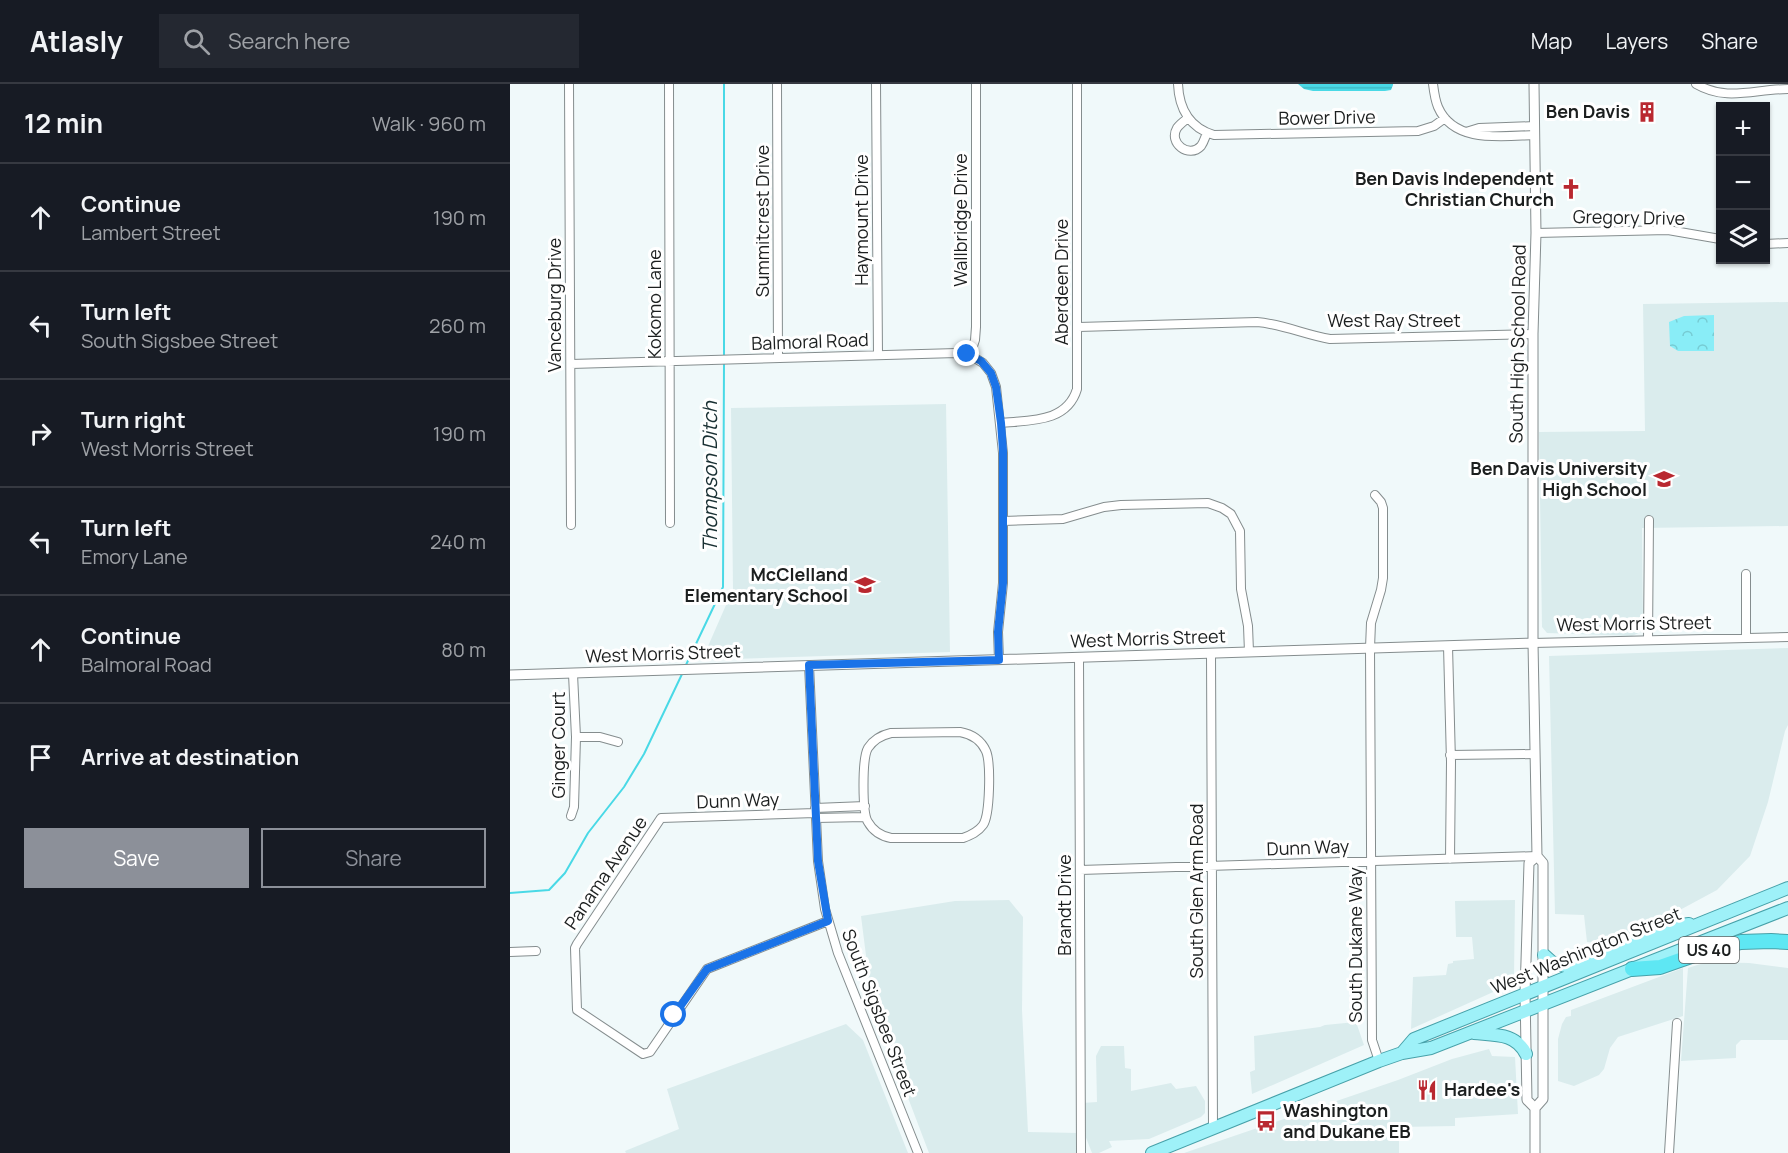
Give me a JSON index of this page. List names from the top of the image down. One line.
{"streets":{"highway":["US 40"],"main road":["West Washington Street"],"street":["Bower Drive","Gregory Drive","Haymount Drive","Wallbridge Drive","Summitcrest Drive","Aberdeen Drive","Kokomo Lane","Vanceburg Drive","West Ray Street","Balmoral Road","South High School Road","West Morris Street","Ginger Court","Dunn Way","Panama Avenue","South Glen Arm Road","Brandt Drive","South Dukane Way","South Sigsbee Street"]},"crossings":[["Gregory Drive","South High School Road"],["Haymount Drive","Balmoral Road"],["Wallbridge Drive","Balmoral Road"],["Summitcrest Drive","Balmoral Road"],["Aberdeen Drive","West Ray Street"],["Kokomo Lane","Balmoral Road"],["Vanceburg Drive","Balmoral Road"],["West Ray Street","South High School Road"],["South High School Road","West Morris Street"],["South High School Road","Dunn Way"],["South High School Road","West Washington Street"],["West Morris Street","Ginger Court"],["West Morris Street","South Glen Arm Road"],["West Morris Street","Brandt Drive"],["West Morris Street","South Dukane Way"],["West Morris Street","South Sigsbee Street"],["Dunn Way","Panama Avenue"],["Dunn Way","South Glen Arm Road"],["Dunn Way","Brandt Drive"],["Dunn Way","South Dukane Way"],["Dunn Way","South Sigsbee Street"],["Panama Avenue","South Sigsbee Street"],["South Glen Arm Road","West Washington Street"],["South Dukane Way","West Washington Street"],["US 40","West Washington Street"]],"water":["Thompson Ditch"],"places":{"building":["Ben Davis"],"church":["Ben Davis Independent Christian Church"],"school or university":["Ben Davis University High School","McClelland Elementary School"],"restaurant":["Hardee's"],"bus stop":["Washington and Dukane EB"]},"page":{"header":"Atlasly","search":"Search here","nav":["Map","Layers","Share"],"heading":["12 min","Walk · 960 m"],"map_buttons":["+","−"],"list":[["Continue","Lambert Street","190 m"],["Turn left","South Sigsbee Street","260 m"],["Turn right","West Morris Street","190 m"],["Turn left","Emory Lane","240 m"],["Continue","Balmoral Road","80 m"],"Arrive at destination"],"buttons":["Save","Share"]}}
